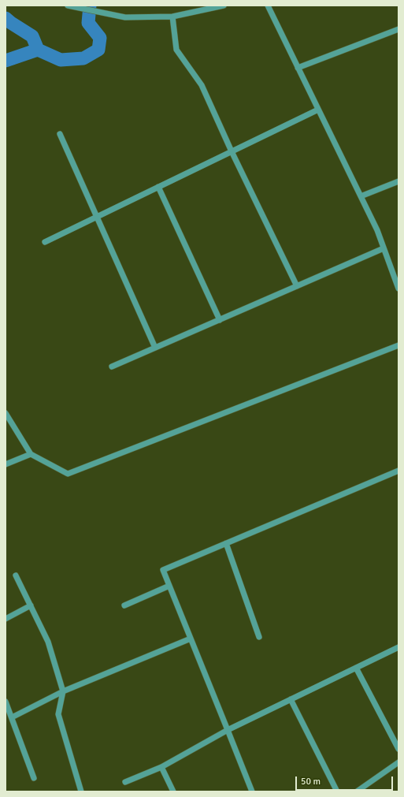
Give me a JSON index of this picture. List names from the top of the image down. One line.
{"scale_bar":"50 m"}
